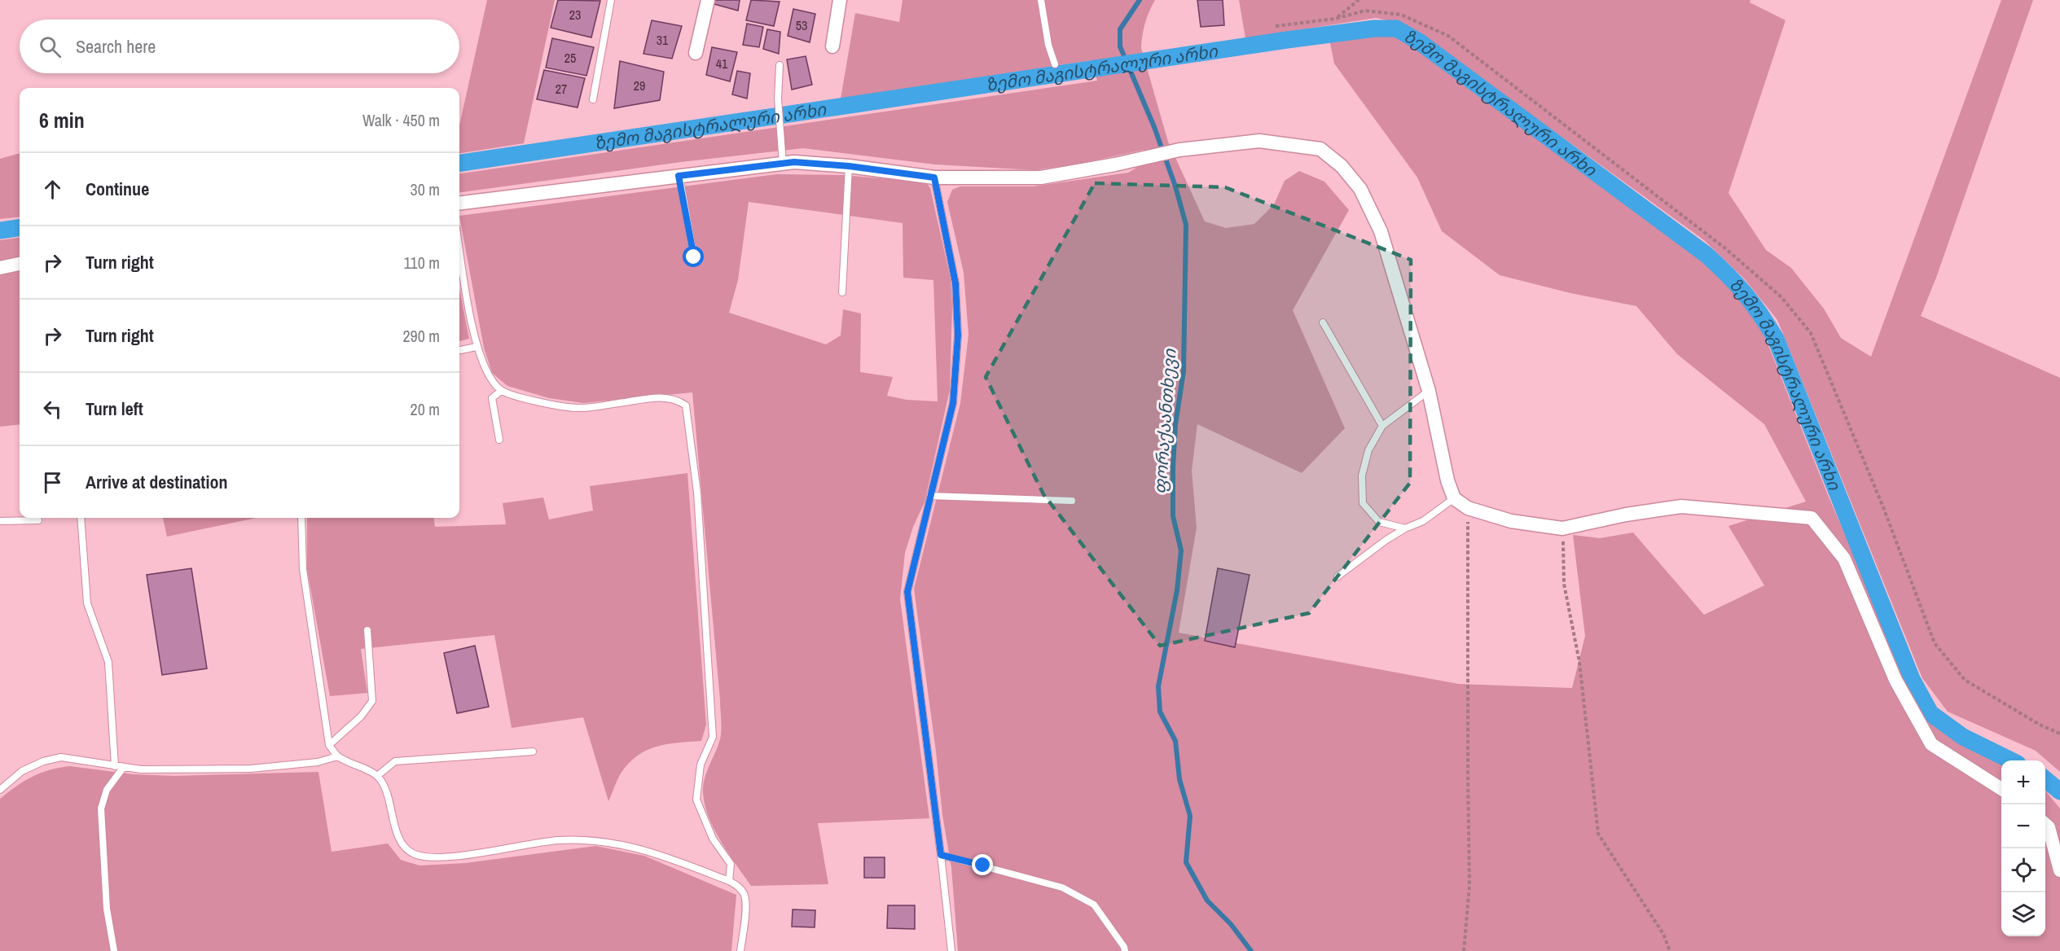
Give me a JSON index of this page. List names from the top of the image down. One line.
{"water":["ზემო მაგისტრალური არხი","ფორაქაანთხევი"],"house_numbers":["23","53","31","25","41","29","27"],"page":{"search":"Search here","heading":["6 min","Walk · 450 m"],"list":[["Continue","30 m"],["Turn right","110 m"],["Turn right","290 m"],["Turn left","20 m"],"Arrive at destination"],"map_buttons":["+","−"]}}
